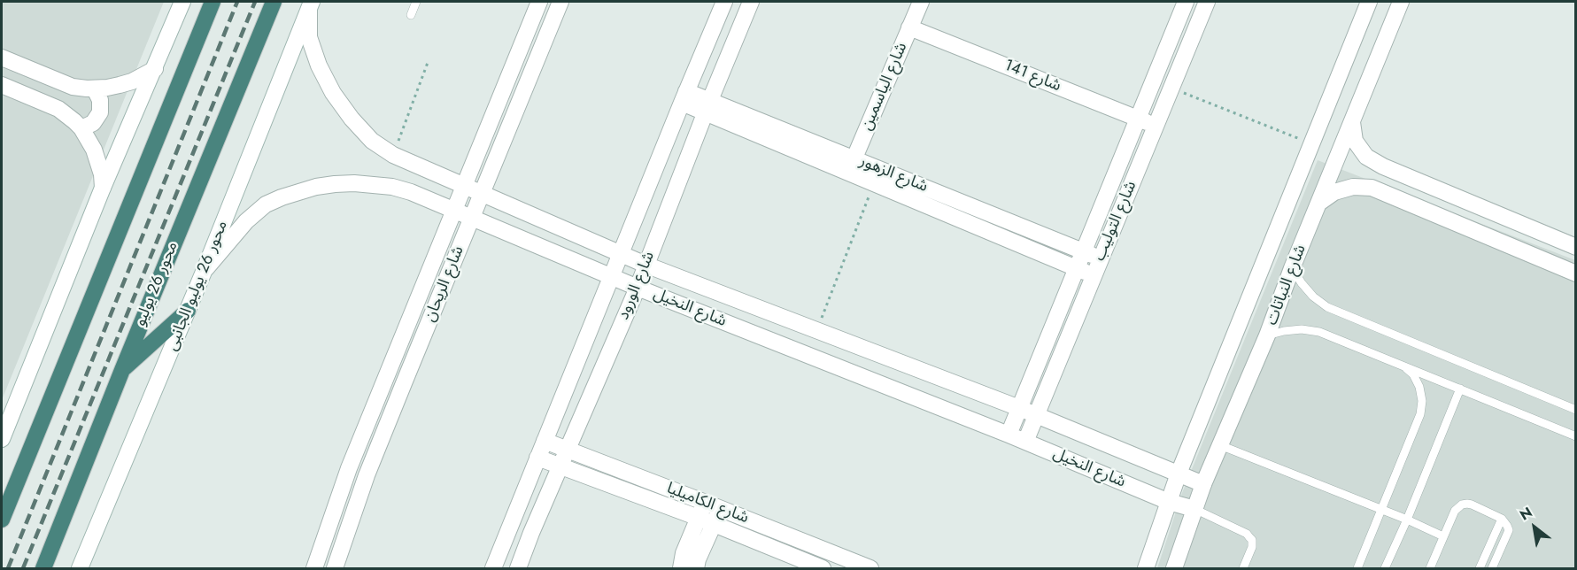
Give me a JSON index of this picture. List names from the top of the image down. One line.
{"streets":{"highway":["محور 26 يوليو"],"street":["شارع 141","شارع الياسمين","شارع الزهور","شارع التوليب","شارع الريحان","شارع النباتات","محور 26 يوليو الجانبى","شارع الورود","شارع النخيل","شارع الكاميليا"]},"crossings":[["شارع 141","شارع الياسمين"],["شارع 141","شارع التوليب"],["شارع الياسمين","شارع الزهور"],["شارع الزهور","شارع التوليب"],["شارع الزهور","شارع الورود"],["شارع التوليب","شارع النخيل"],["شارع الريحان","شارع النخيل"],["شارع النباتات","شارع النخيل"],["محور 26 يوليو الجانبى","شارع النخيل"],["شارع الورود","شارع النخيل"],["شارع الورود","شارع الكاميليا"]],"north":"top left"}
